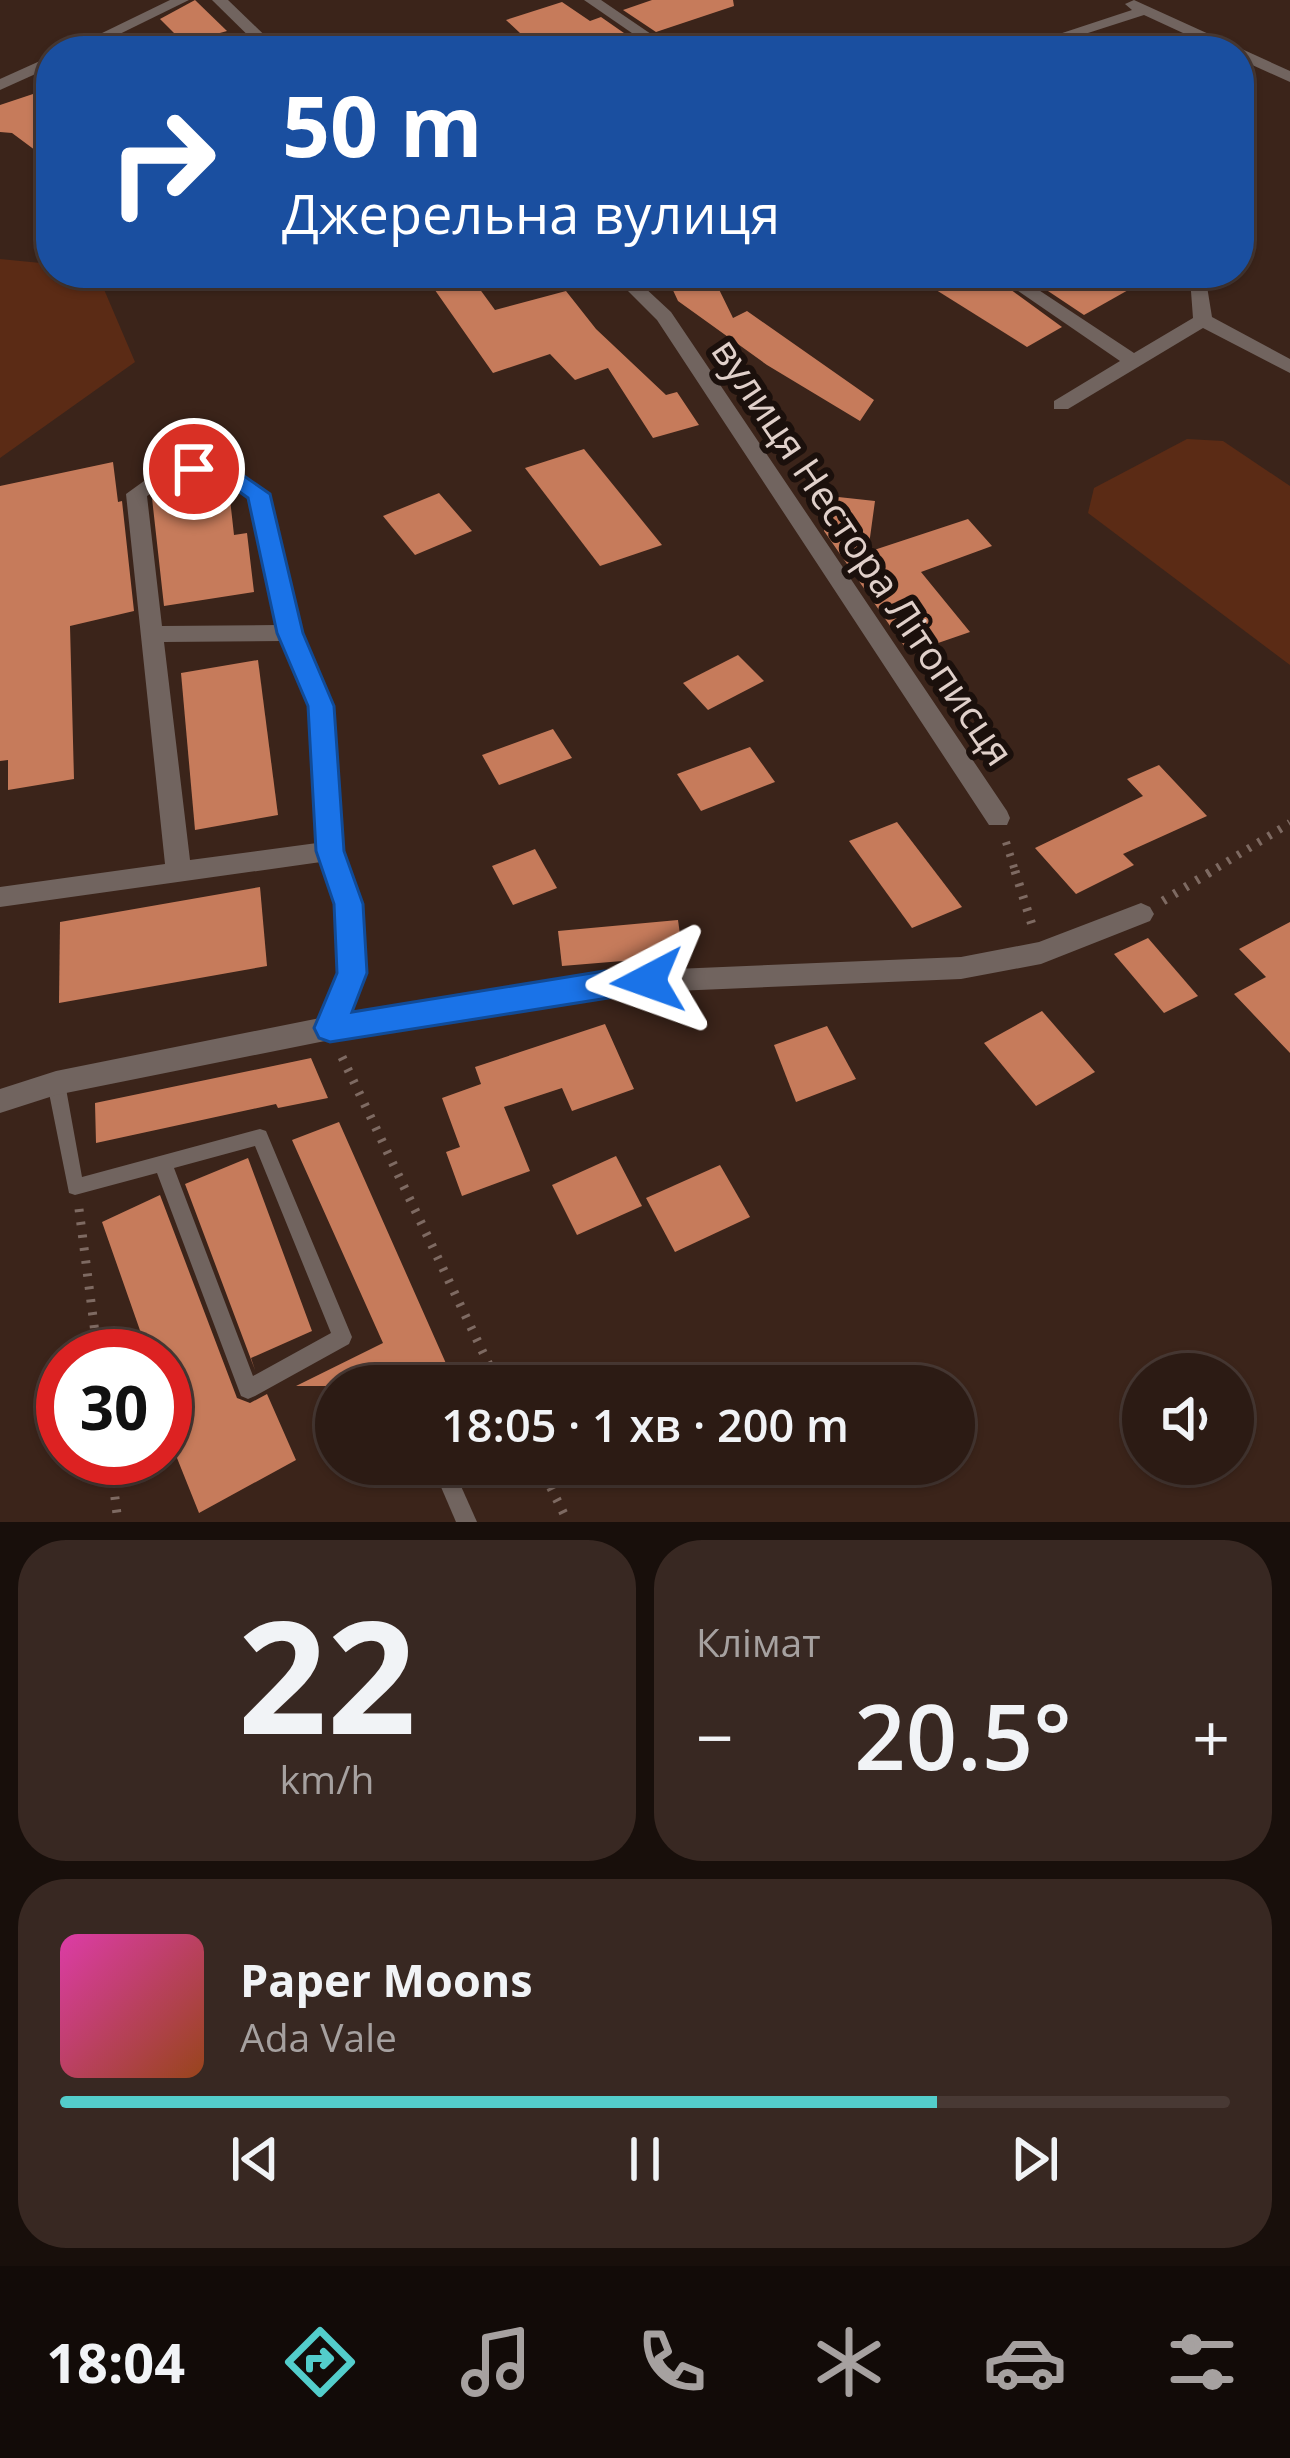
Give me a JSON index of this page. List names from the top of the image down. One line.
{"streets":{"street":["вулиця Нестора Літописця"]},"page":{"turn":["50 m","Джерельна вулиця"],"limit":"30","trip":"18:05 · 1 хв · 200 m","tile":[["22","km/h"],"Клімат"],"heat":["−","20.5°","+"],"song":["Paper Moons","Ada Vale"],"tabs":"18:04"}}
